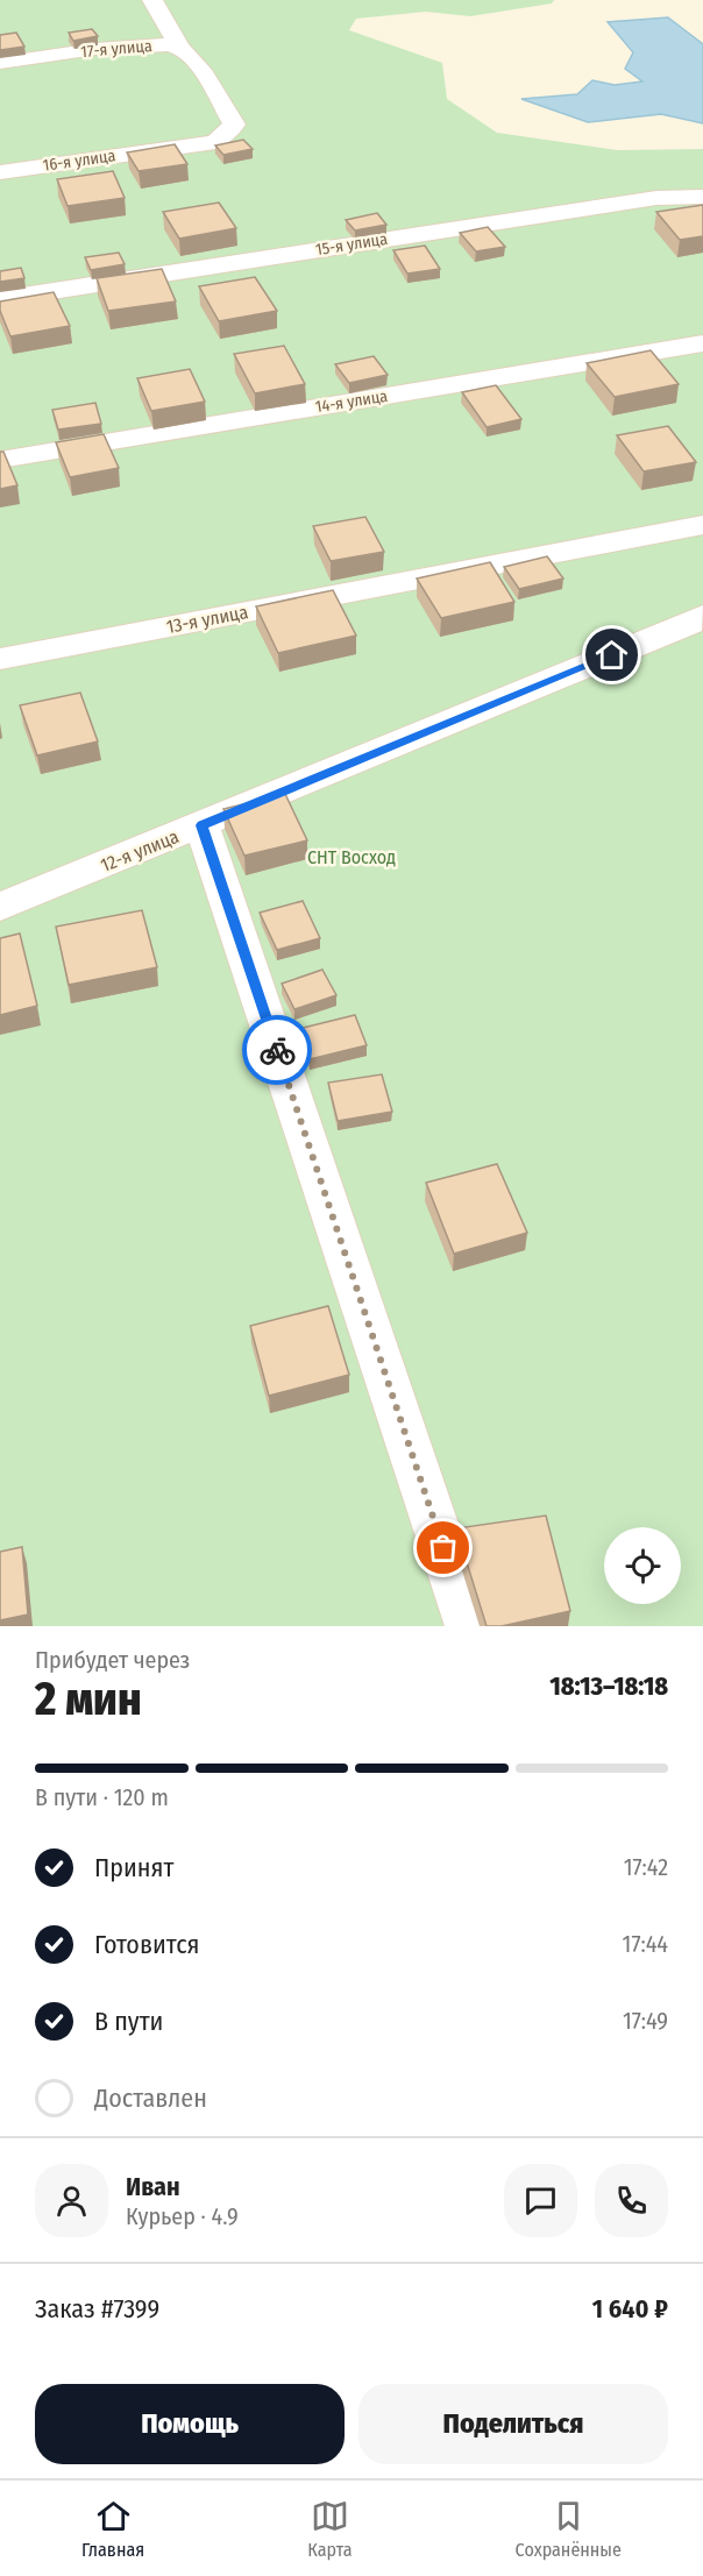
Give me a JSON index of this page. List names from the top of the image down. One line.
{"streets":{"street":["17-я улица","16-я улица","15-я улица","14-я улица","13-я улица","12-я улица"]},"crossings":[["17-я улица","16-я улица"]],"parks":["СНТ Восход"],"page":{"heading":["2 мин","Прибудет через","18:13–18:18"],"panel":["Иван","Курьер · 4.9","Заказ #7399","1 640 ₽"],"bar":"В пути · 120 m","list":[["Принят","17:42"],["Готовится","17:44"],["В пути","17:49"],"Доставлен"],"buttons":["Помощь","Поделиться"],"tabs":["Главная","Карта","Сохранённые"]}}
